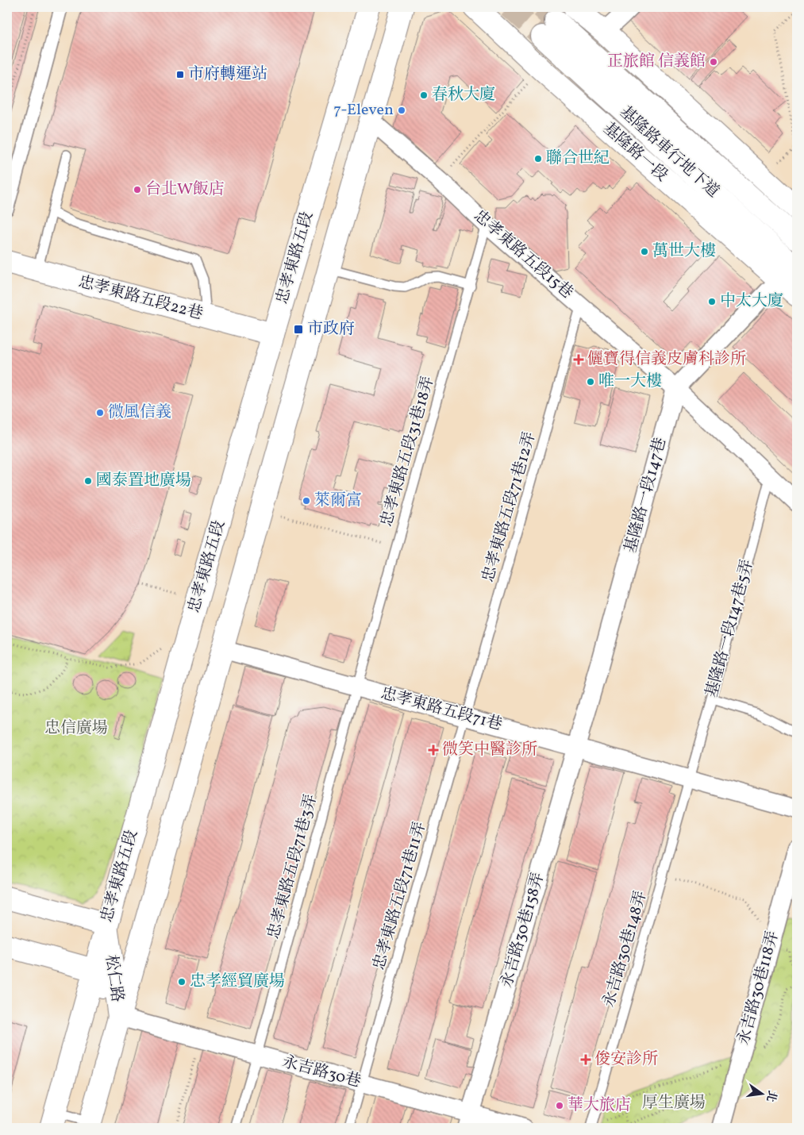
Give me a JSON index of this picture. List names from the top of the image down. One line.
{"streets":{"main road":["基隆路一段","基隆路車行地下道","忠孝東路五段","忠孝東路五段22巷","松仁路"],"street":["忠孝東路五段15巷","基隆路一段147巷","忠孝東路五段71巷","永吉路30巷158弄","永吉路30巷118弄","永吉路30巷"],"lane":["忠孝東路五段31巷18弄","忠孝東路五段71巷12弄","基隆路一段147巷5弄","忠孝東路五段71巷3弄","忠孝東路五段71巷11弄","永吉路30巷148弄"]},"crossings":[["基隆路一段","基隆路車行地下道"],["基隆路一段","基隆路一段147巷"],["基隆路車行地下道","基隆路一段147巷"],["忠孝東路五段15巷","忠孝東路五段31巷18弄"],["忠孝東路五段15巷","基隆路一段147巷"],["忠孝東路五段15巷","忠孝東路五段71巷12弄"],["忠孝東路五段","忠孝東路五段22巷"],["忠孝東路五段","松仁路"],["忠孝東路五段31巷18弄","忠孝東路五段71巷"],["忠孝東路五段31巷18弄","忠孝東路五段71巷3弄"],["基隆路一段147巷","忠孝東路五段71巷"],["基隆路一段147巷","永吉路30巷158弄"],["忠孝東路五段71巷12弄","忠孝東路五段71巷"],["忠孝東路五段71巷12弄","忠孝東路五段71巷11弄"],["基隆路一段147巷5弄","忠孝東路五段71巷"],["基隆路一段147巷5弄","永吉路30巷148弄"],["忠孝東路五段71巷","忠孝東路五段71巷3弄"],["忠孝東路五段71巷","忠孝東路五段71巷11弄"],["忠孝東路五段71巷","永吉路30巷158弄"],["忠孝東路五段71巷","永吉路30巷148弄"],["忠孝東路五段71巷3弄","永吉路30巷"],["忠孝東路五段71巷11弄","永吉路30巷"],["永吉路30巷158弄","永吉路30巷"],["松仁路","永吉路30巷"]],"parks":["忠信廣場","厚生廣場"],"places":{"other":["正旅館 信義館","春秋大廈","7-Eleven","聯合世紀","台北W飯店","萬世大樓","中太大廈","唯一大樓","微風信義","國泰置地廣場","萊爾富","忠孝經貿廣場","華大旅店"],"transit":["市府轉運站","市政府"],"health":["儷寶得信義皮膚科診所","微笑中醫診所","俊安診所"]},"north":"right"}
